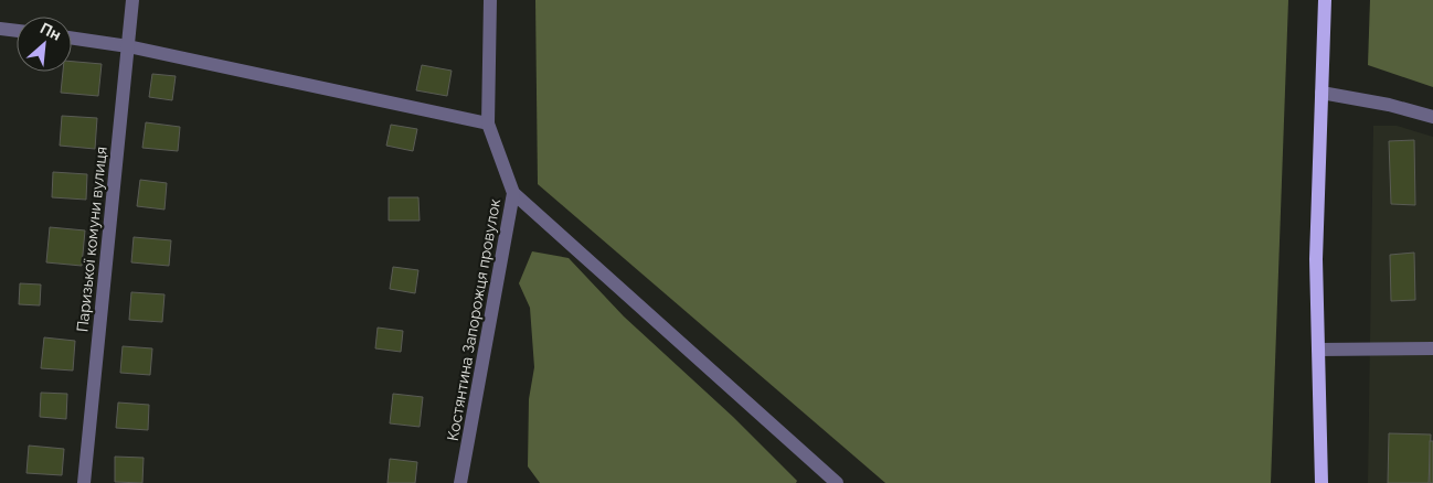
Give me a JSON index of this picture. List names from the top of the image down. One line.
{"streets":{"street":["Паризької комуни вулиця","Костянтина Запорожця провулок"]},"north":"top right"}
